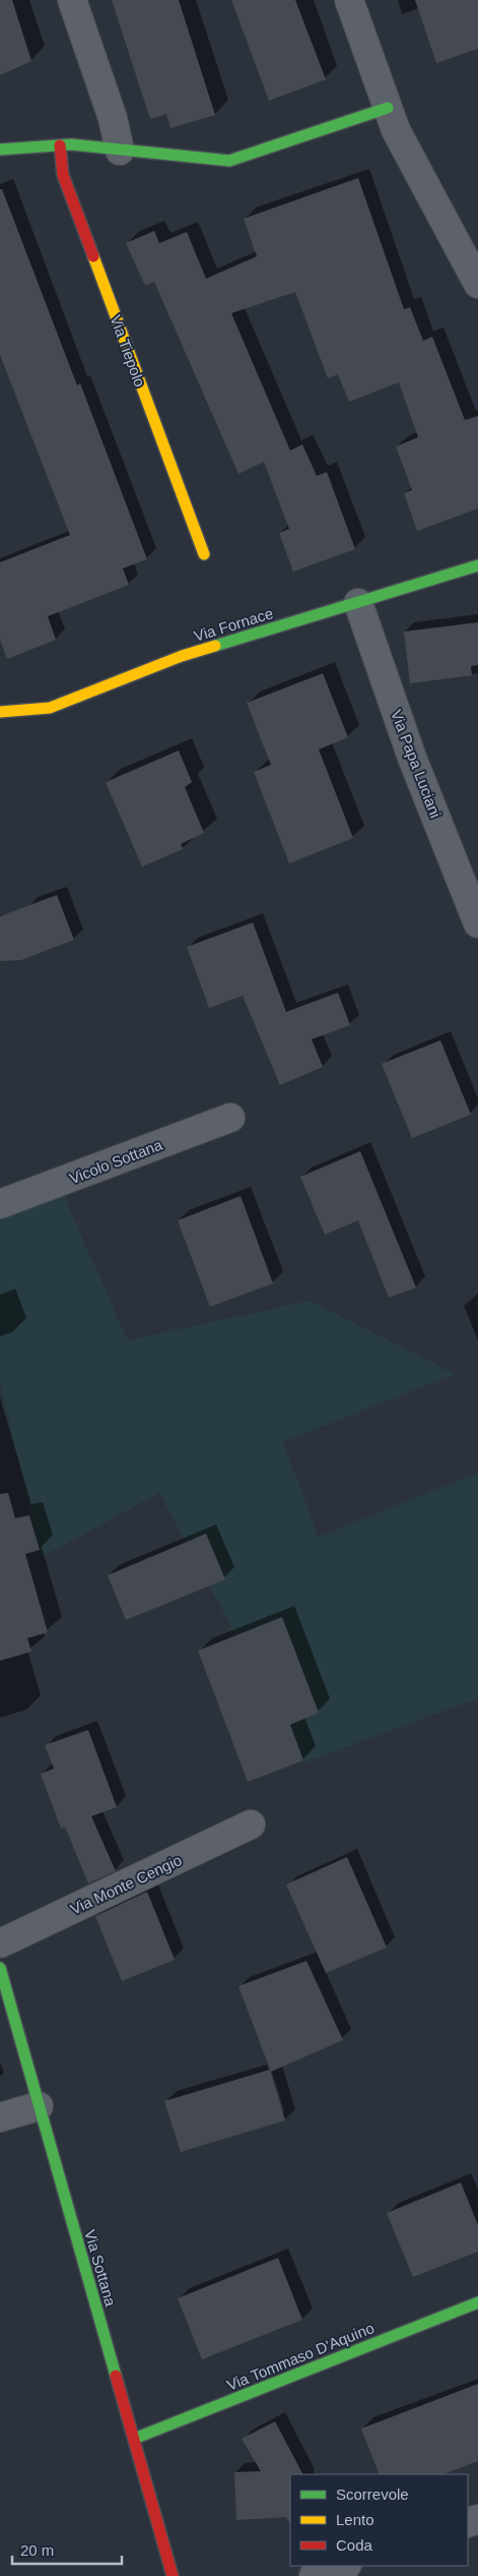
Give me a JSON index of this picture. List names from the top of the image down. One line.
{"streets":{"street":["Via Tiepolo","Via Fornace","Via Papa Luciani","Vicolo Sottana","Via Monte Cengio","Via Sottana","Via Tommaso D'Aquino"]},"crossings":[["Via Fornace","Via Papa Luciani"],["Via Sottana","Via Tommaso D'Aquino"]],"legend":["Scorrevole","Lento","Coda"],"scale_bar":"20 m"}
